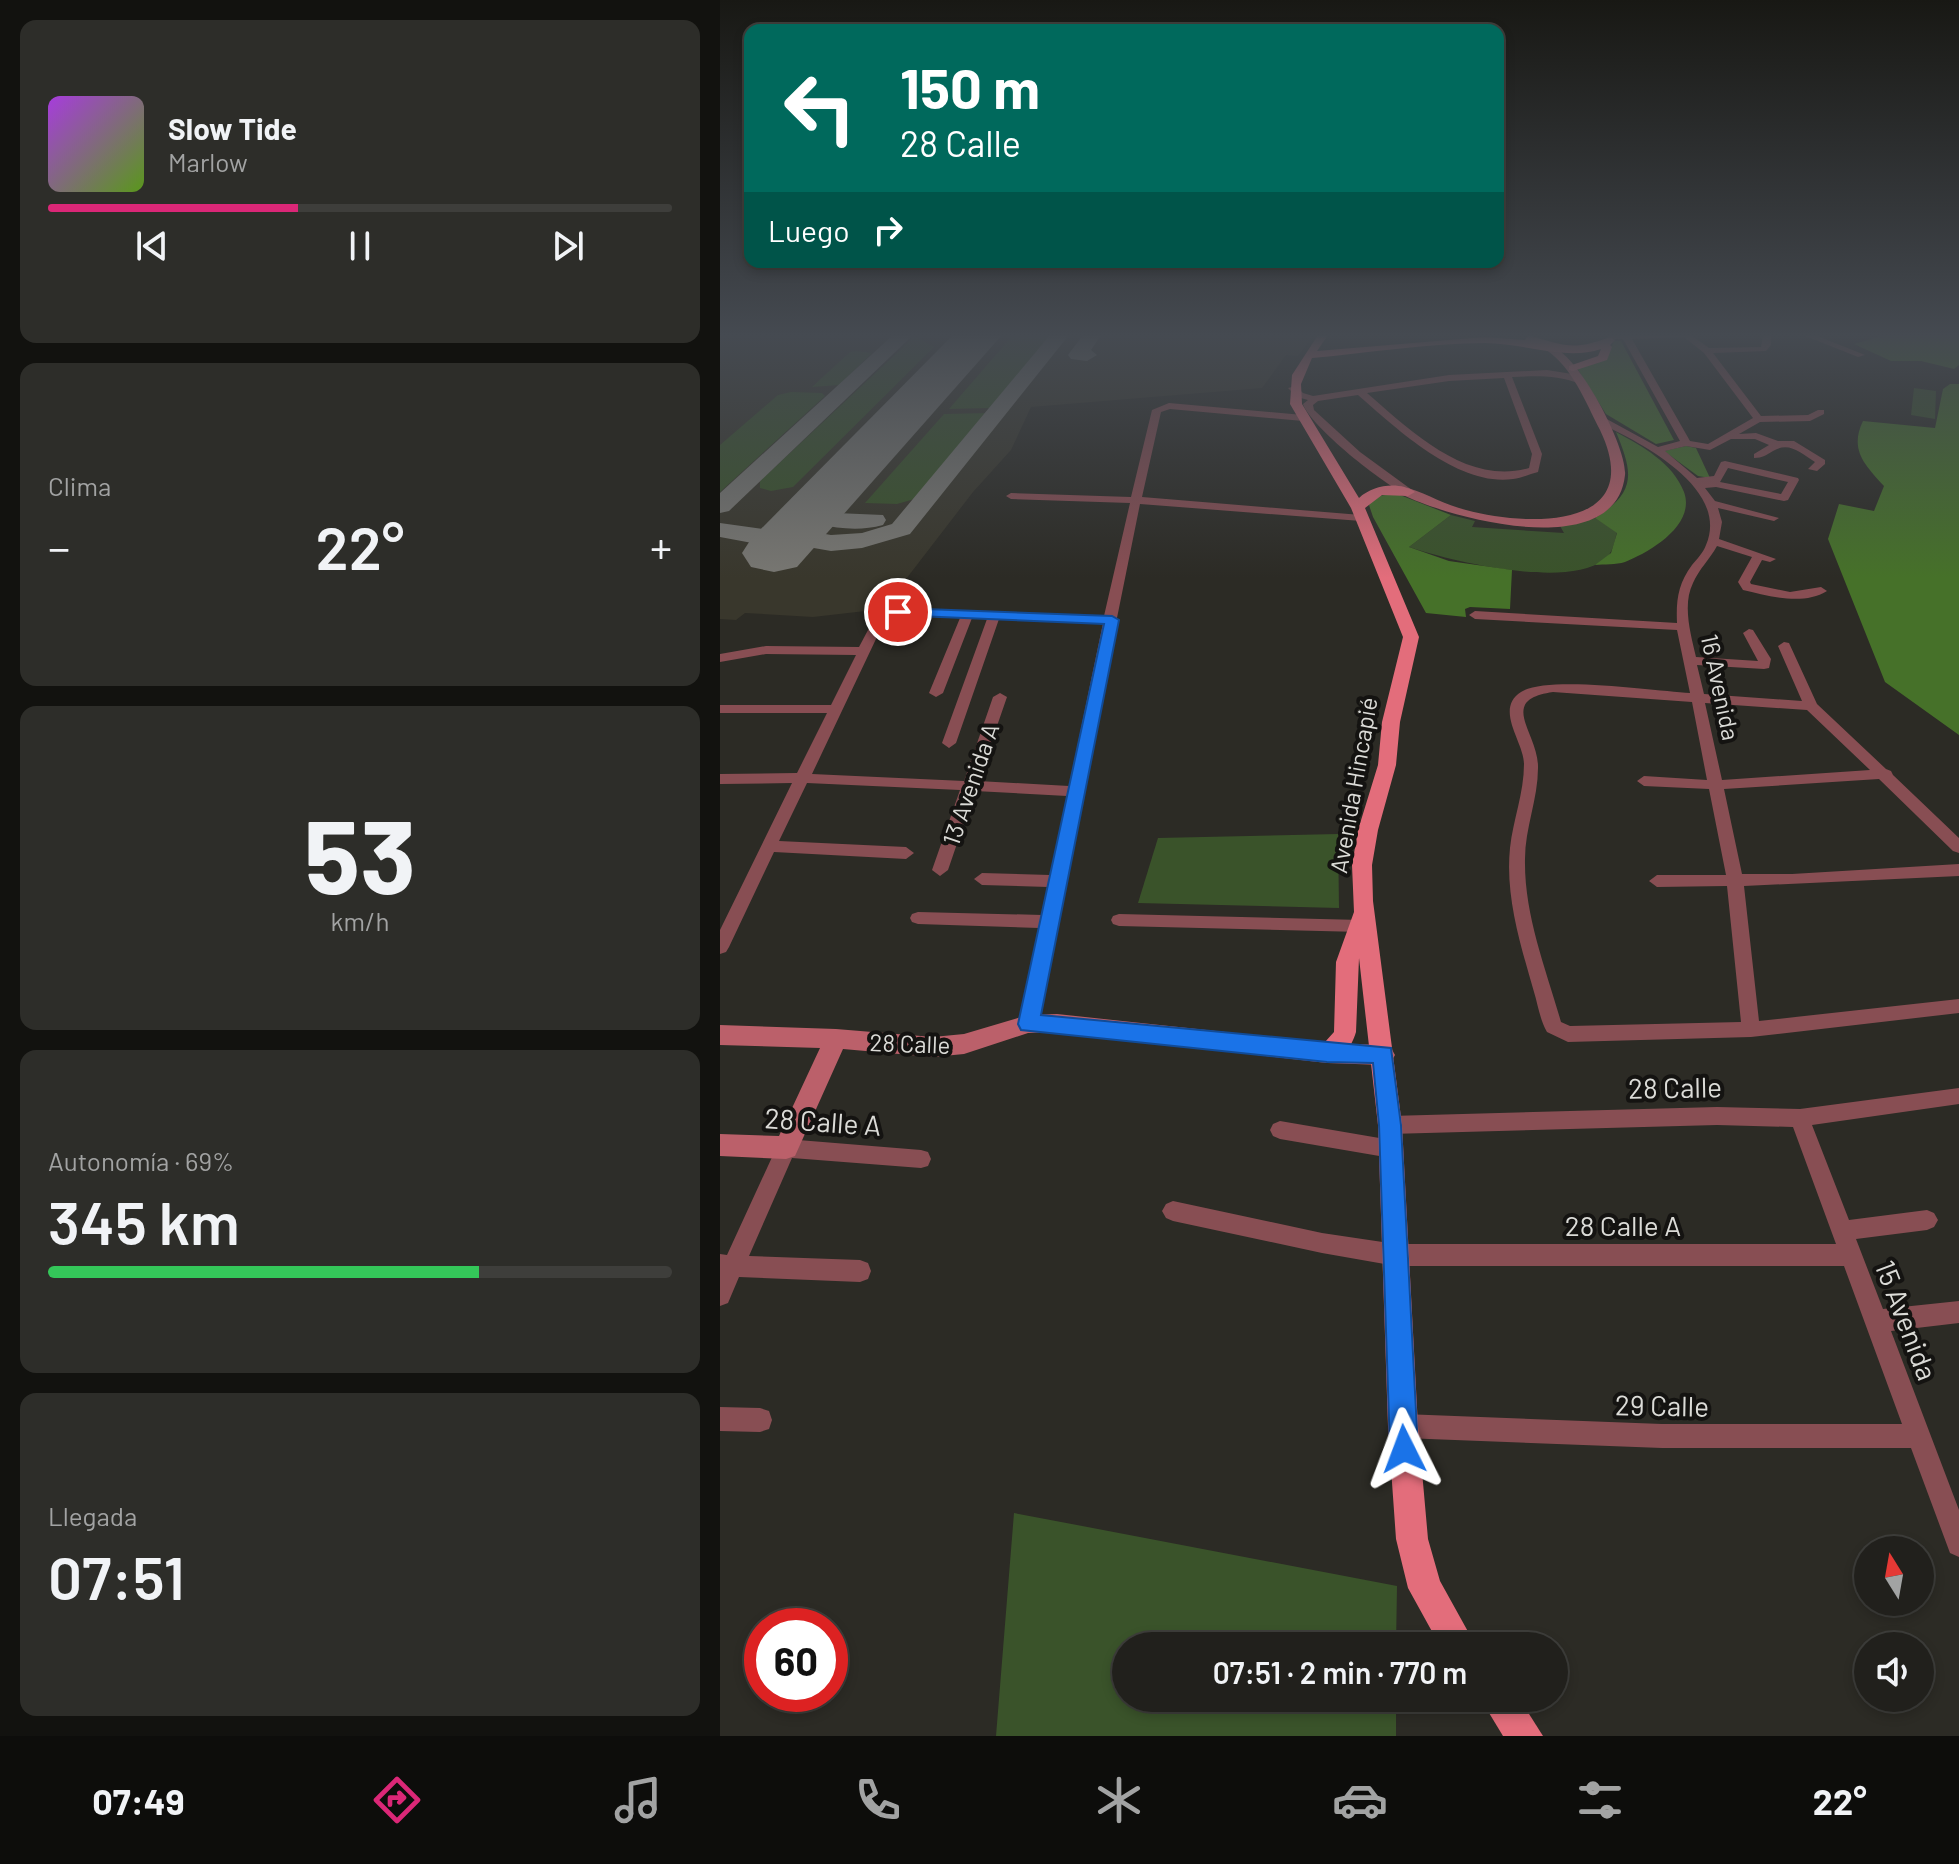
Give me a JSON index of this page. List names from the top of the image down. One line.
{"streets":{"main road":["Avenida Hincapié"],"street":["16 Avenida","13 Avenida A","28 Calle","28 Calle A","15 Avenida","29 Calle"]},"crossings":[["Avenida Hincapié","28 Calle"],["Avenida Hincapié","28 Calle A"],["Avenida Hincapié","29 Calle"],["28 Calle","15 Avenida"],["28 Calle A","15 Avenida"],["15 Avenida","29 Calle"]],"north":"top","page":{"turn":["150 m","28 Calle"],"song":["Slow Tide","Marlow"],"then":"Luego","tile":["Clima",["53","km/h"],["Autonomía · 69%","345 km"],["Llegada","07:51"]],"heat":["−","22°","+"],"limit":"60","trip":"07:51 · 2 min · 770 m","tabs":["07:49","22°"]}}
